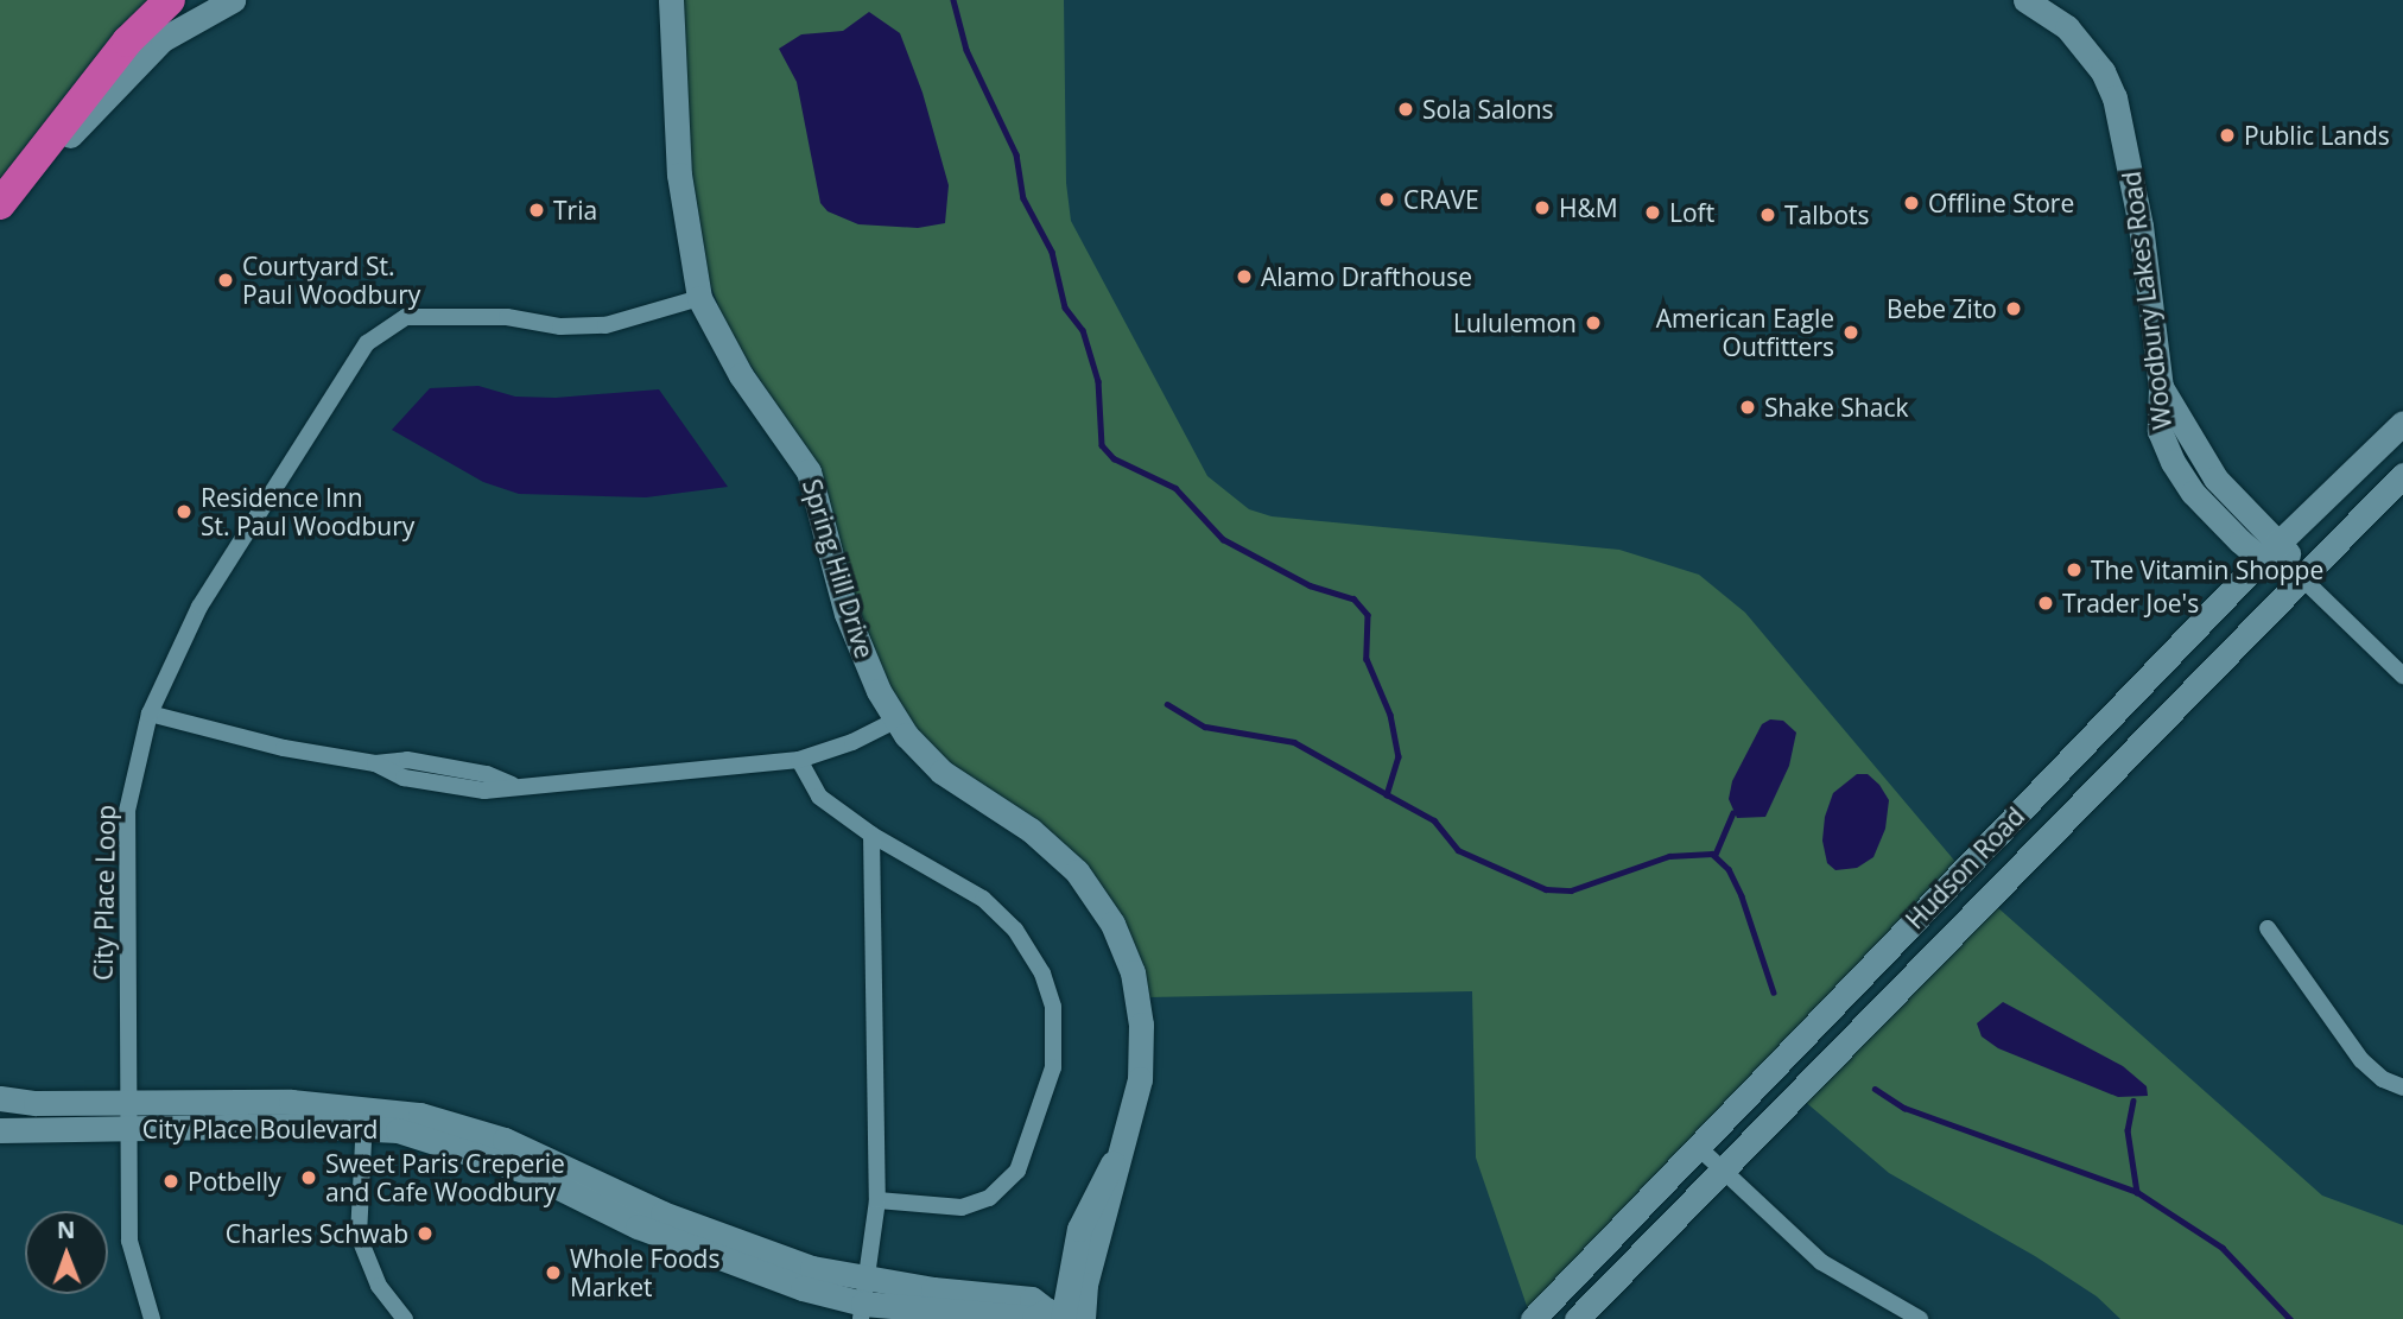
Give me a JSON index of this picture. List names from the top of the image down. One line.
{"streets":{"street":["Woodbury Lakes Road","Spring Hill Drive","Hudson Road","City Place Loop","City Place Boulevard"]},"crossings":[["Woodbury Lakes Road","Hudson Road"],["Spring Hill Drive","City Place Loop"],["Spring Hill Drive","City Place Boulevard"],["City Place Loop","City Place Boulevard"]],"places":["Sola Salons","Public Lands","CRAVE","Offline Store","H&M","Tria","Loft","Talbots","Alamo Drafthouse","Courtyard St. Paul Woodbury","Bebe Zito","Lululemon","American Eagle Outfitters","Shake Shack","Residence Inn St. Paul Woodbury","The Vitamin Shoppe","Trader Joe's","Sweet Paris Creperie and Cafe Woodbury","Potbelly","Charles Schwab","Whole Foods Market"],"north":"top"}
